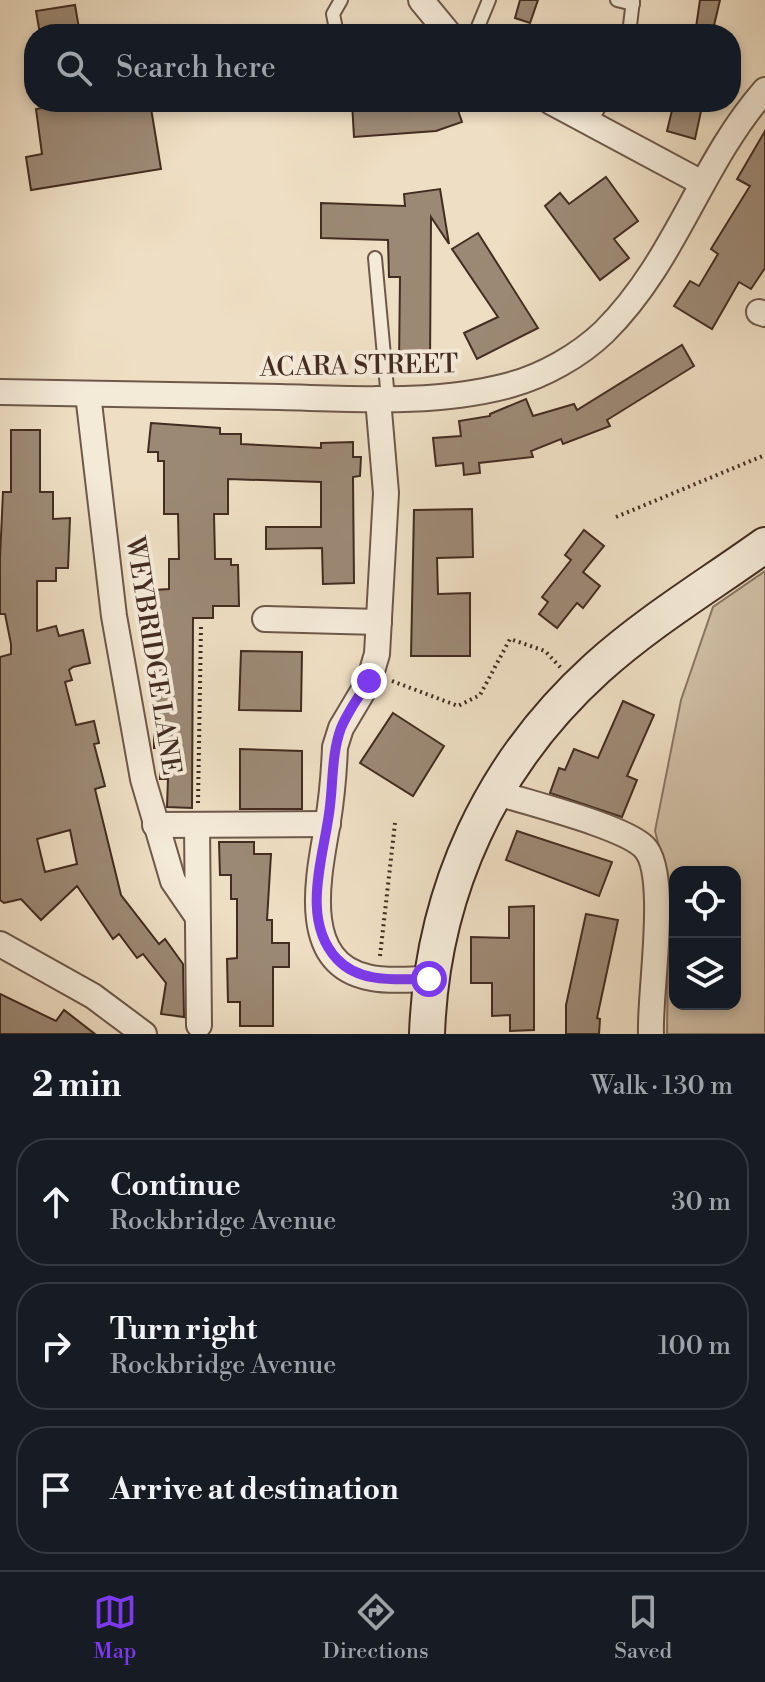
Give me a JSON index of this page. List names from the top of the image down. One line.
{"streets":{"street":["ACARA STREET","WEYBRIDGE LANE"]},"crossings":[["ACARA STREET","WEYBRIDGE LANE"]],"page":{"search":"Search here","heading":["2 min","Walk · 130 m"],"list":[["Continue","Rockbridge Avenue","30 m"],["Turn right","Rockbridge Avenue","100 m"],"Arrive at destination"],"nav":["Map","Directions","Saved"]}}
